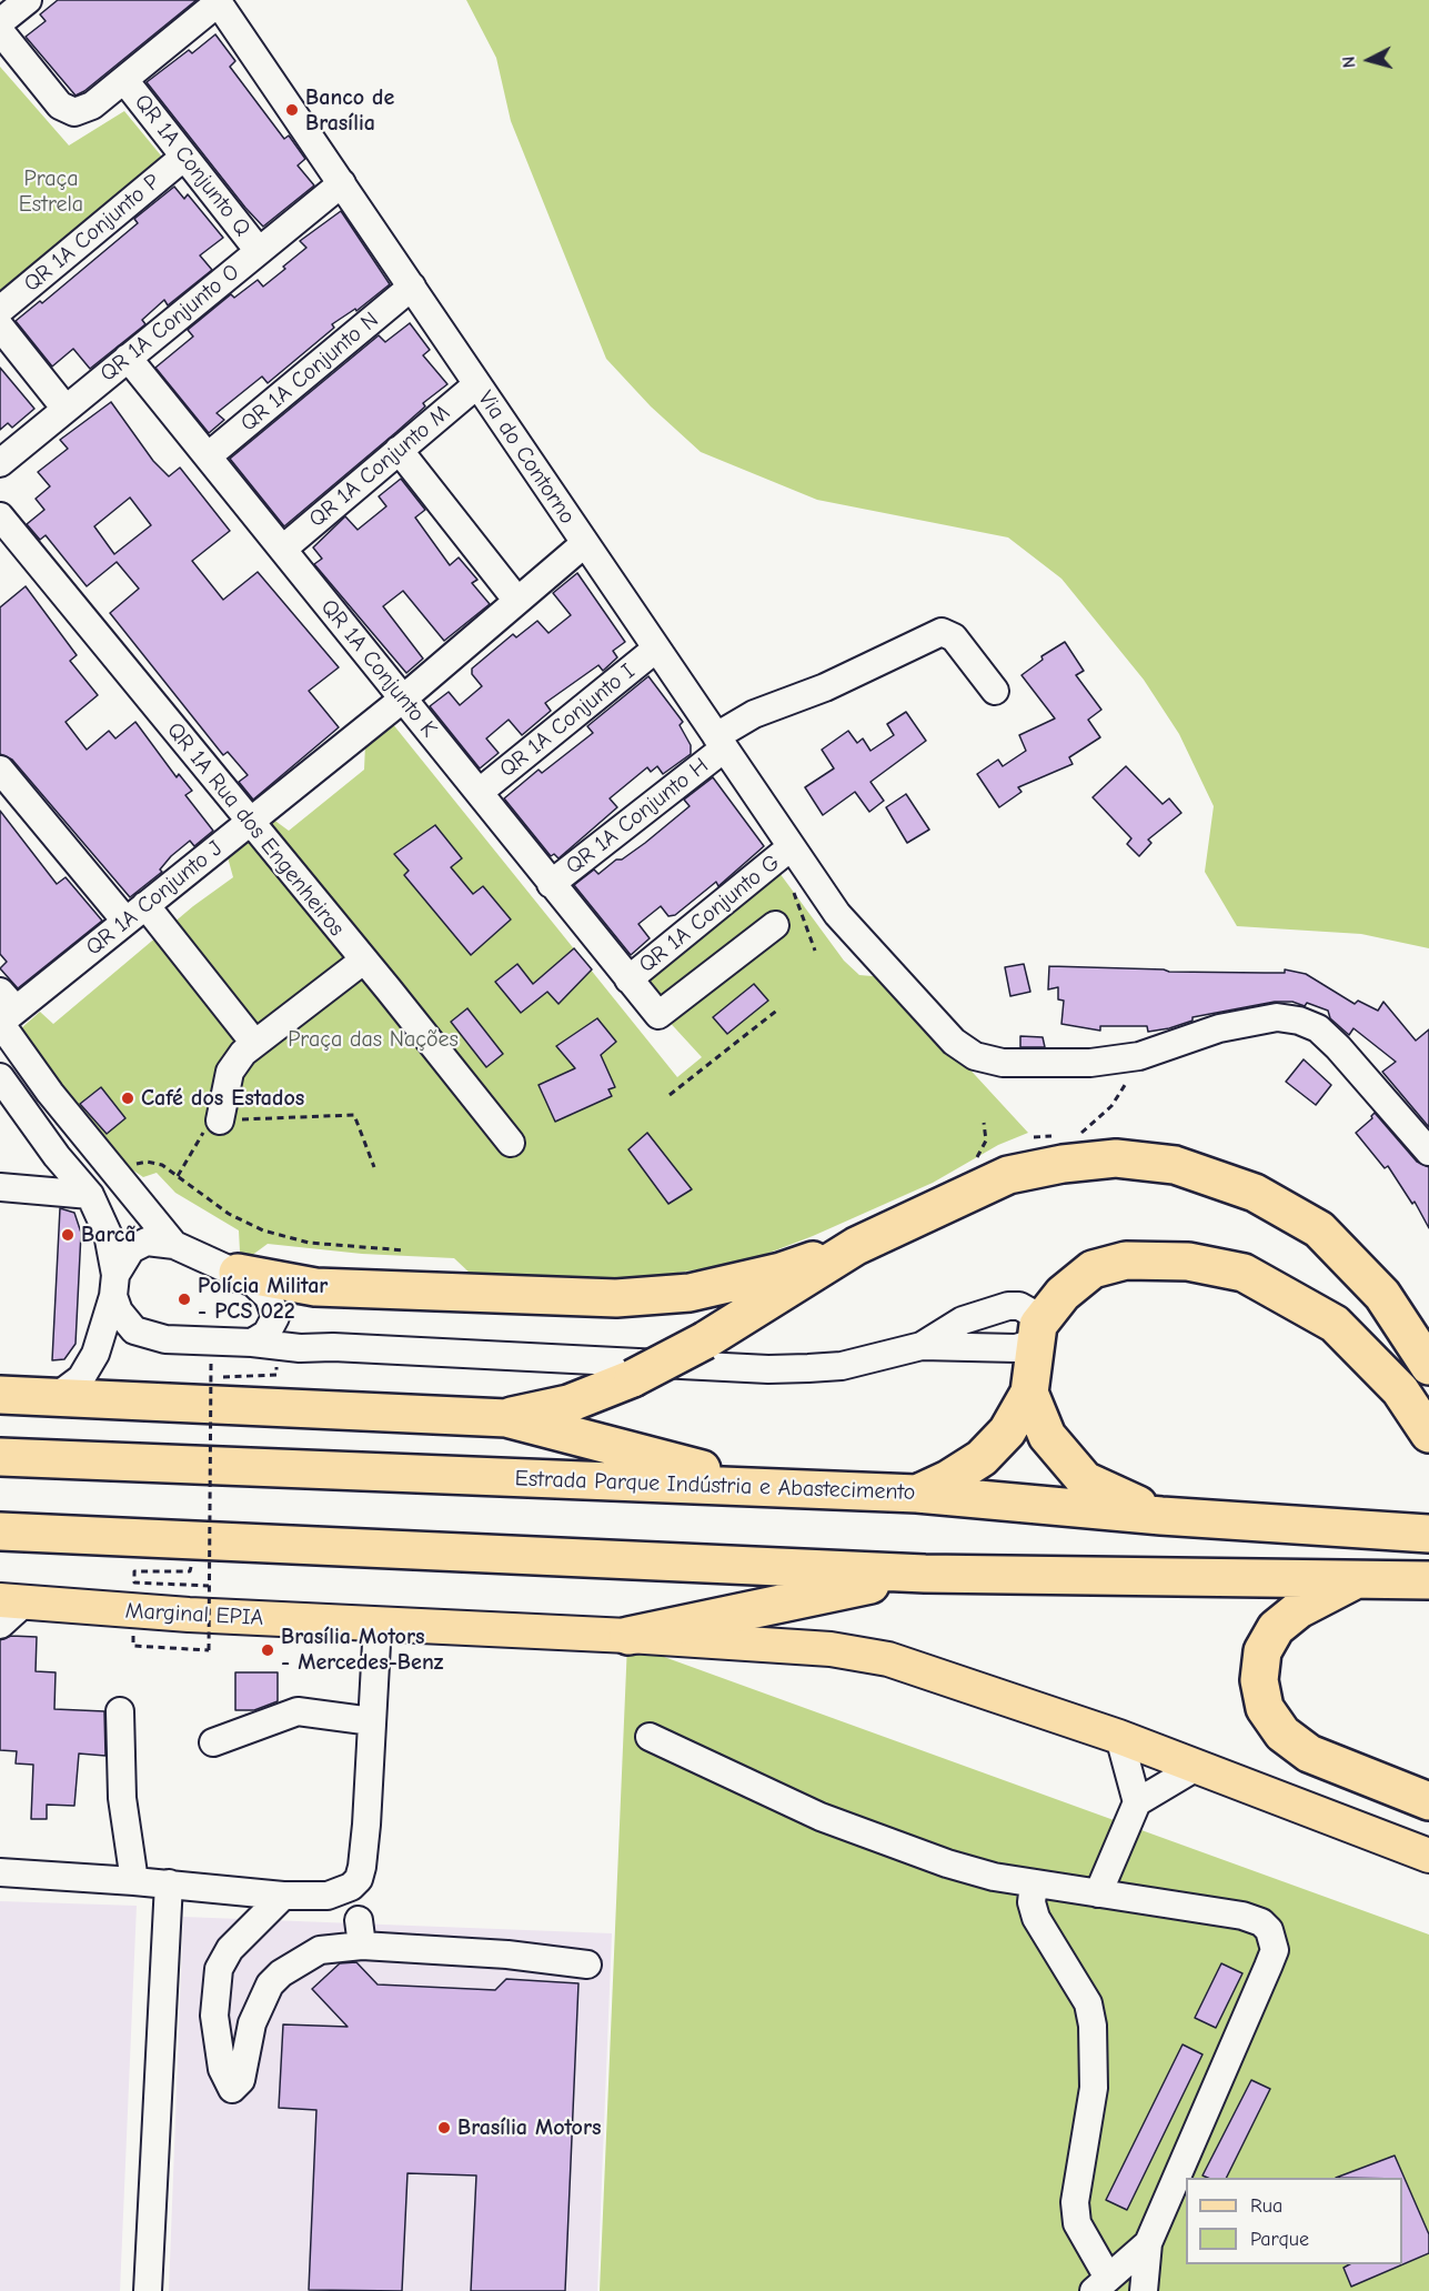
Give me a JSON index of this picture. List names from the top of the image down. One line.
{"streets":{"highway":["Estrada Parque Indústria e Abastecimento"],"main road":["Marginal EPIA"],"street":["QR 1A Conjunto Q","QR 1A Conjunto P","QR 1A Conjunto O","QR 1A Conjunto N","Via do Contorno","QR 1A Conjunto M","QR 1A Conjunto K","QR 1A Conjunto I","QR 1A Conjunto H","QR 1A Rua dos Engenheiros","QR 1A Conjunto J","QR 1A Conjunto G"]},"crossings":[["QR 1A Conjunto Q","QR 1A Conjunto P"],["QR 1A Conjunto Q","QR 1A Conjunto O"],["QR 1A Conjunto O","Via do Contorno"],["QR 1A Conjunto O","QR 1A Conjunto K"],["QR 1A Conjunto N","Via do Contorno"],["QR 1A Conjunto N","QR 1A Conjunto K"],["Via do Contorno","QR 1A Conjunto M"],["Via do Contorno","QR 1A Conjunto I"],["Via do Contorno","QR 1A Conjunto H"],["Via do Contorno","QR 1A Conjunto J"],["Via do Contorno","QR 1A Conjunto G"],["QR 1A Conjunto M","QR 1A Conjunto K"],["QR 1A Conjunto K","QR 1A Conjunto I"],["QR 1A Conjunto K","QR 1A Conjunto H"],["QR 1A Conjunto K","QR 1A Conjunto J"],["QR 1A Conjunto K","QR 1A Conjunto G"],["QR 1A Rua dos Engenheiros","QR 1A Conjunto J"]],"parks":["Praça Estrela","Praça das Nações"],"places":["Banco de Brasília","Café dos Estados","Barcã","Polícia Militar - PCS 022","Brasília Motors - Mercedes-Benz","Brasília Motors"],"legend":["Rua","Parque"],"north":"left"}
